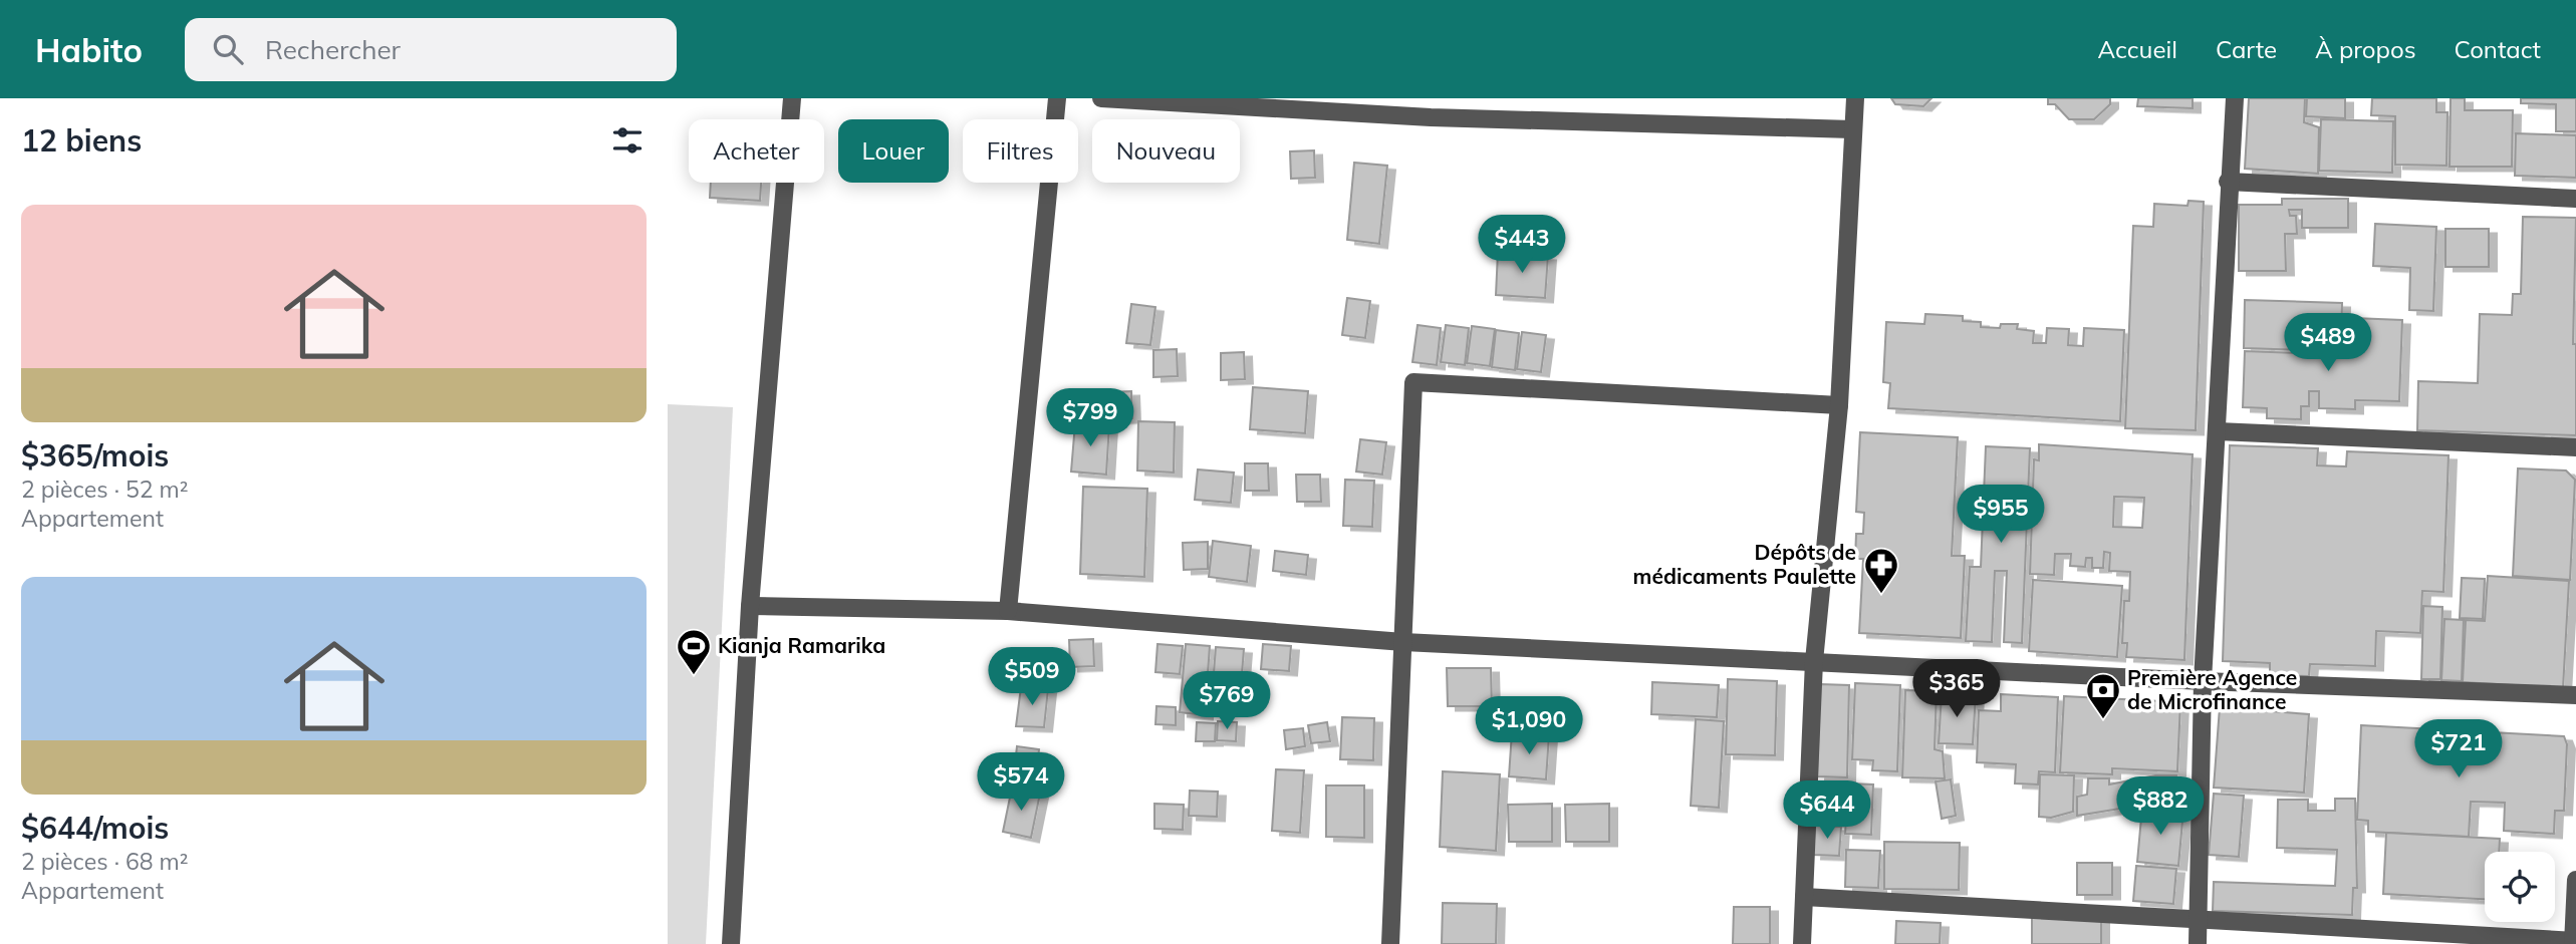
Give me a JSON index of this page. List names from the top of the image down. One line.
{"places":{"pharmacy":["Dépôts de médicaments Paulette"],"sports":["Kianja Ramarika"],"bank":["Première Agence de Microfinance"]},"page":{"header":"Habito","search":"Rechercher","nav":["Accueil","Carte","À propos","Contact"],"heading":"12 biens","chip":["Acheter","Louer","Filtres","Nouveau"],"list":[{"name":"$365/mois","note":"2 pièces · 52 m² · Appartement"},{"name":"$644/mois","note":"2 pièces · 68 m² · Appartement"}],"price":["$443","$489","$799","$955","$509","$365","$769","$1,090","$721","$574","$882","$644"]}}
